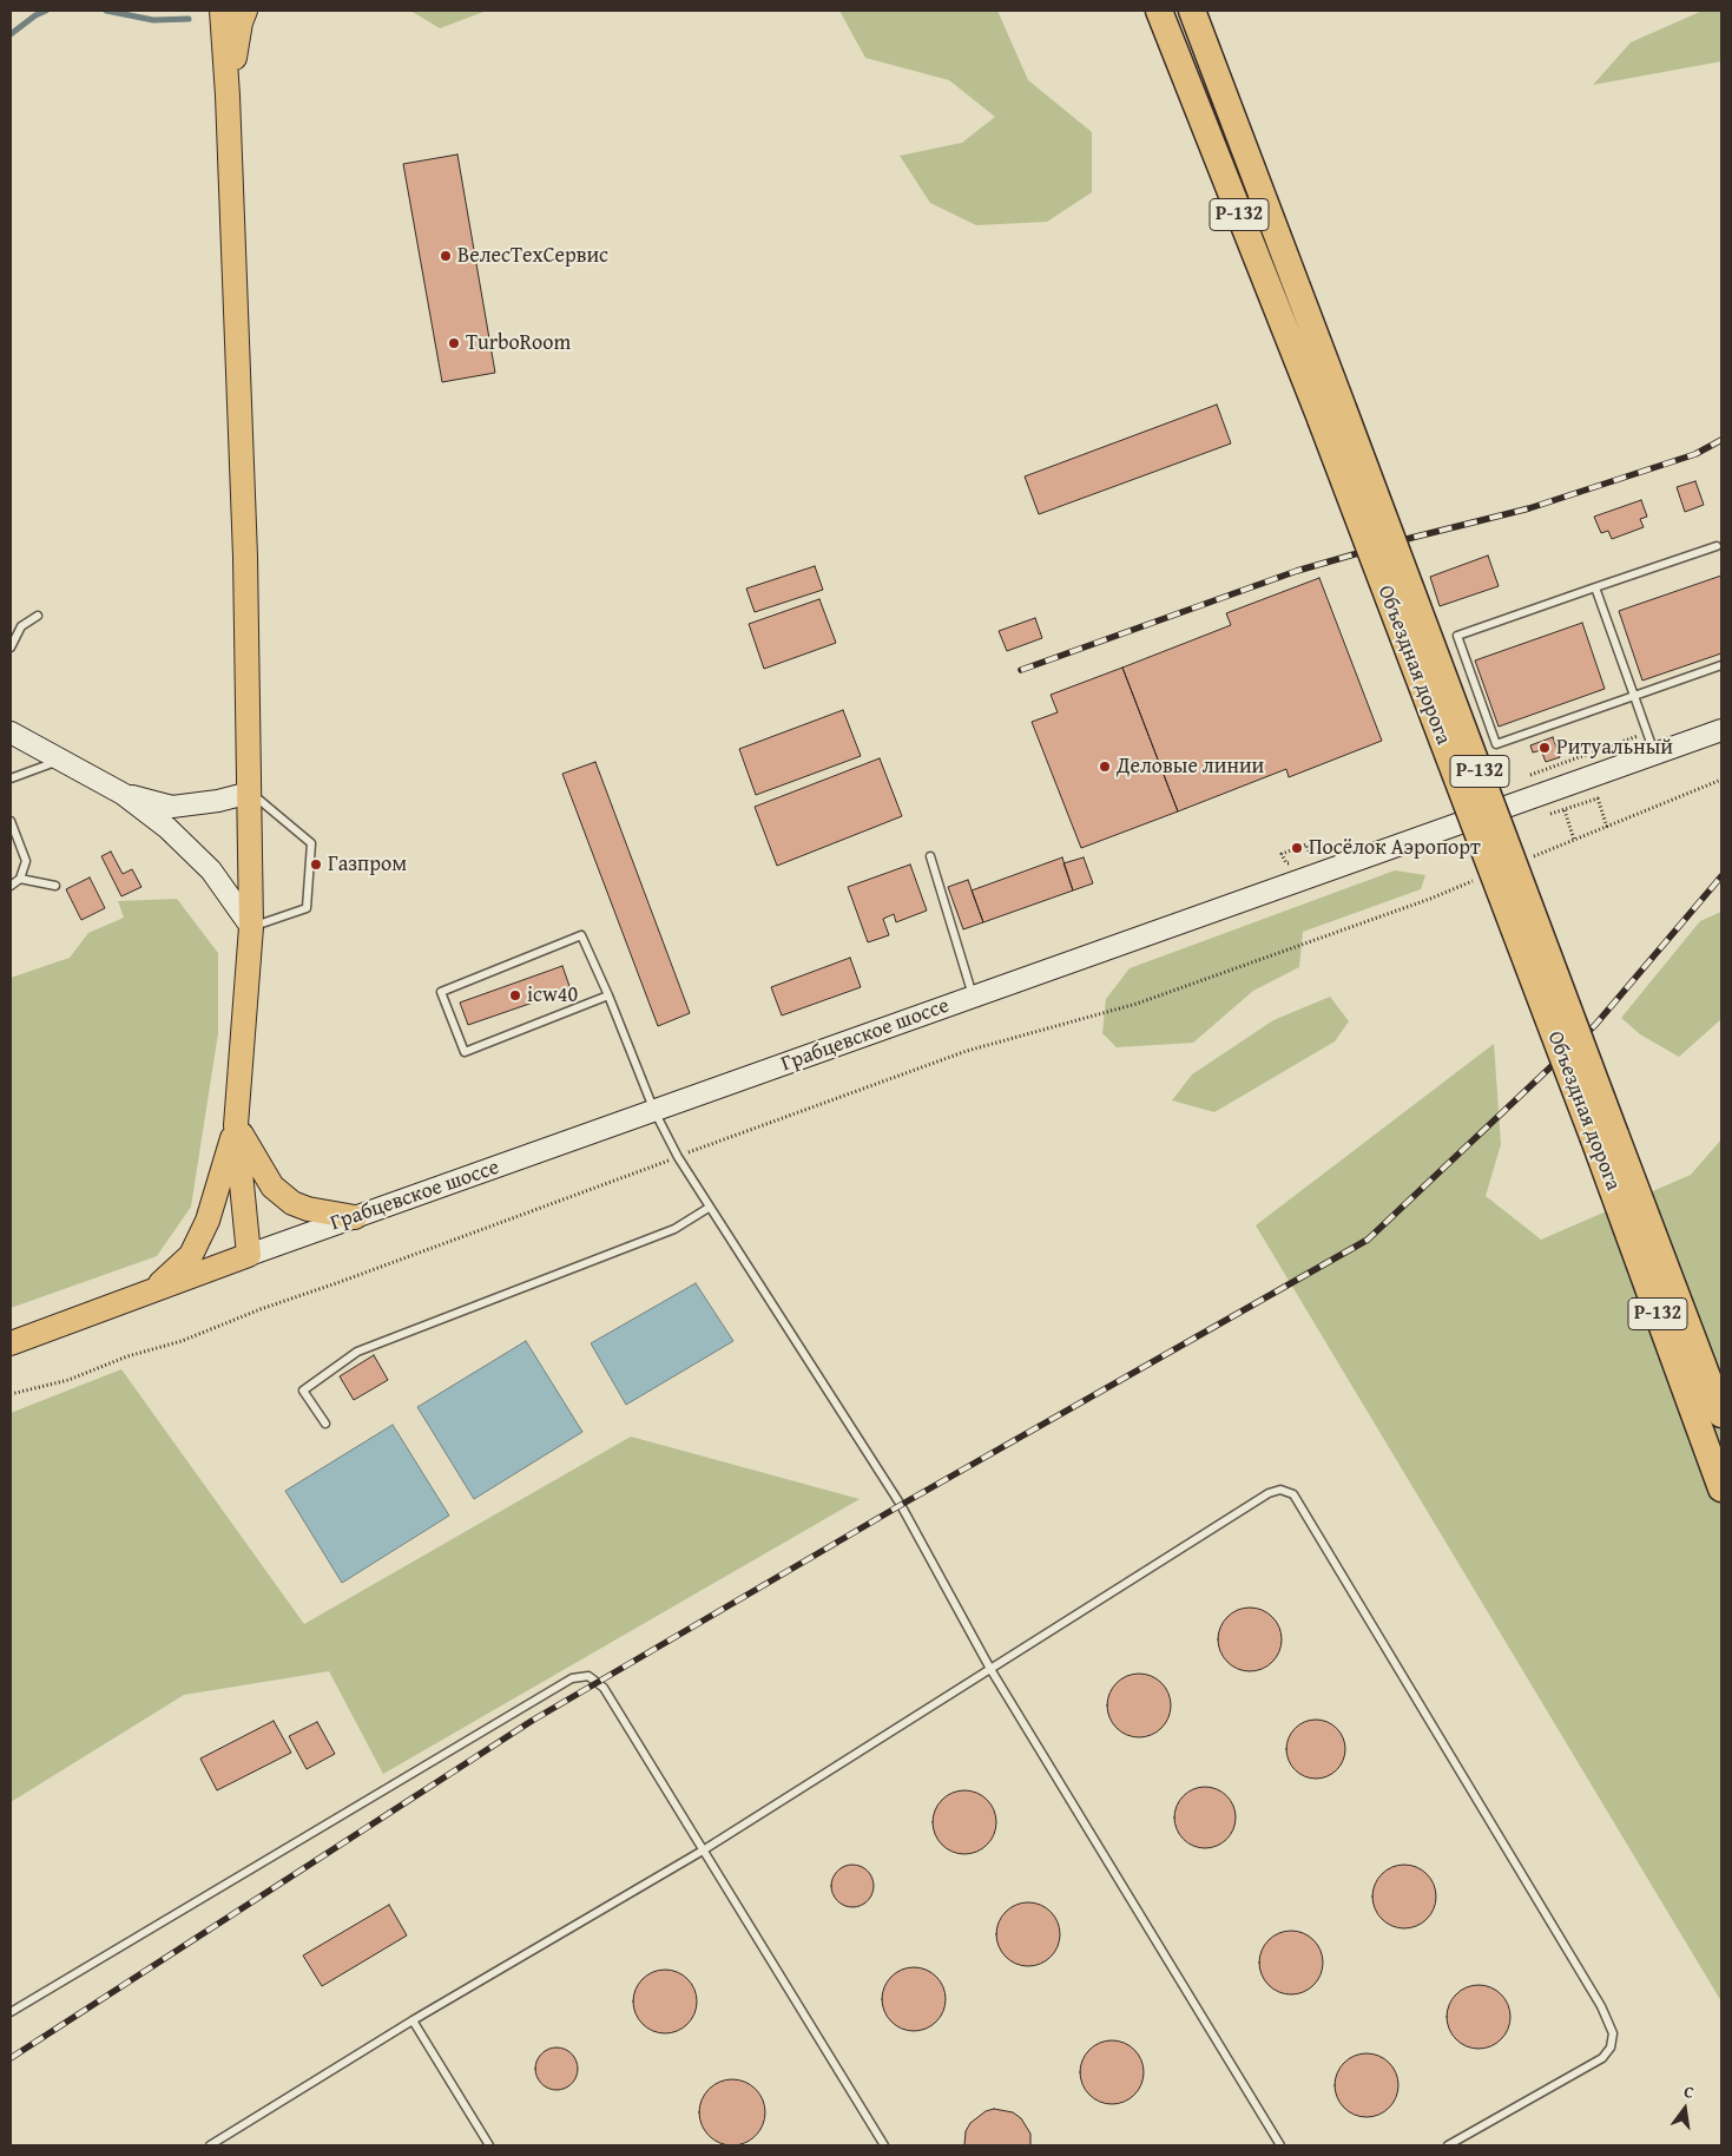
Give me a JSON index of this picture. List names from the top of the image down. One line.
{"streets":{"highway":["Р-132","Объездная дорога"],"main road":["Грабцевское шоссе"]},"places":["ВелесТехСервис","TurboRoom","Ритуальный","Деловые линии","Посёлок Аэропорт","Газпром","icw40"],"north":"top"}
